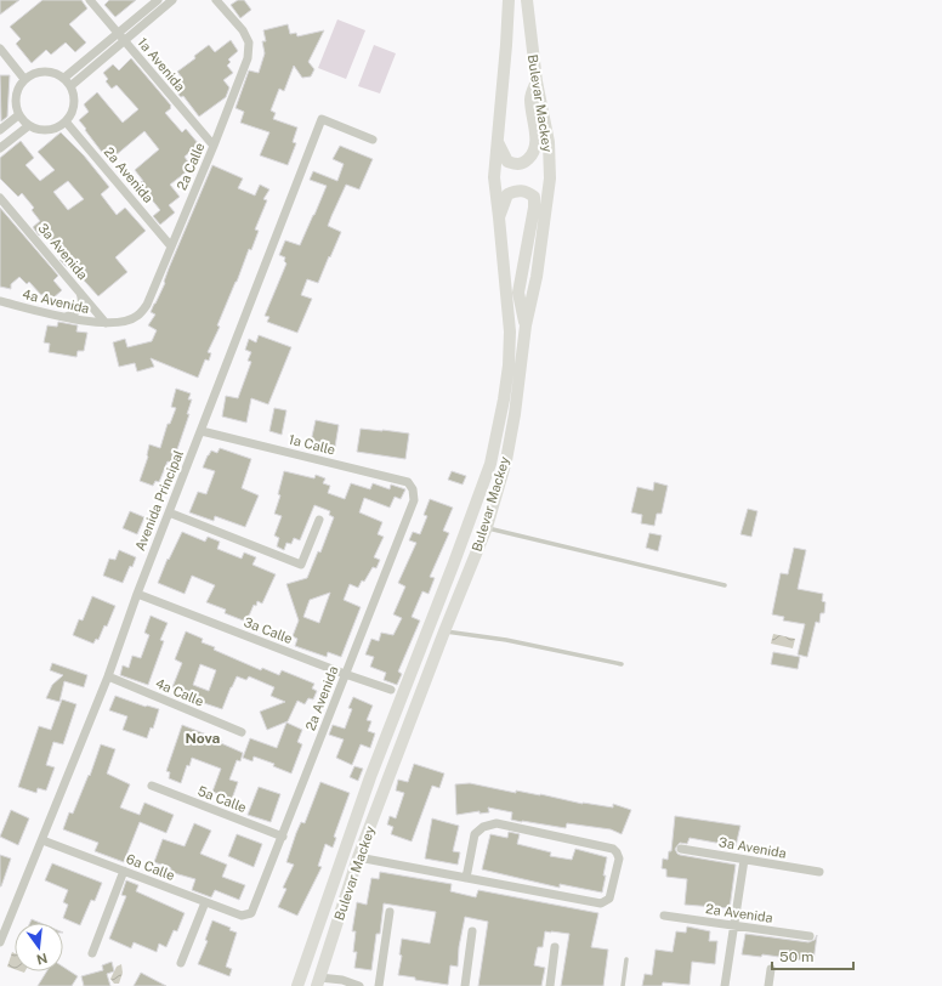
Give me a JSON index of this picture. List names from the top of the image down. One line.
{"streets":{"main road":["Bulevar Mackey"],"street":["1a Avenida","2a Calle","2a Avenida","3a Avenida","4a Avenida","1a Calle","Avenida Principal","3a Calle","4a Calle","5a Calle","6a Calle"]},"crossings":[["1a Avenida","2a Calle"],["2a Calle","2a Avenida"],["2a Calle","3a Avenida"],["2a Calle","4a Avenida"],["2a Avenida","1a Calle"],["2a Avenida","3a Calle"],["2a Avenida","5a Calle"],["2a Avenida","6a Calle"],["3a Avenida","4a Avenida"],["1a Calle","Avenida Principal"],["Avenida Principal","3a Calle"],["Avenida Principal","4a Calle"],["Avenida Principal","6a Calle"]],"districts":["Nova"],"scale_bar":"50 m","north":"bottom"}
